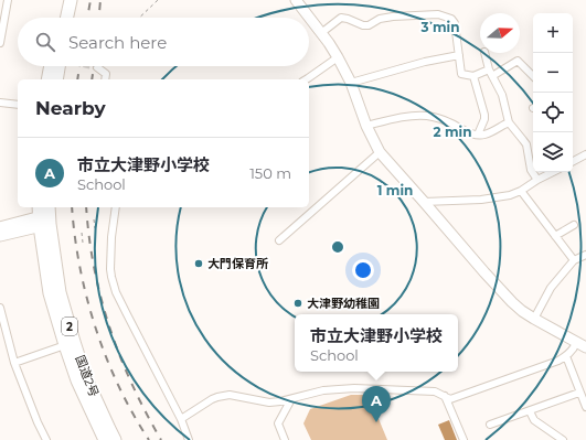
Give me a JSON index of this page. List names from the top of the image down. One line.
{"streets":{"highway":["2","国道2号"]},"places":["大門保育所","大津野幼稚園"],"north":"right","page":{"map_buttons":["+","−"],"search":"Search here","heading":"Nearby","list":[{"mark":"A","name":"市立大津野小学校","note":"School","value":"150 m"}],"popup":["市立大津野小学校","School"],"pins":"A"},"rings":["3 min","2 min","1 min"]}
